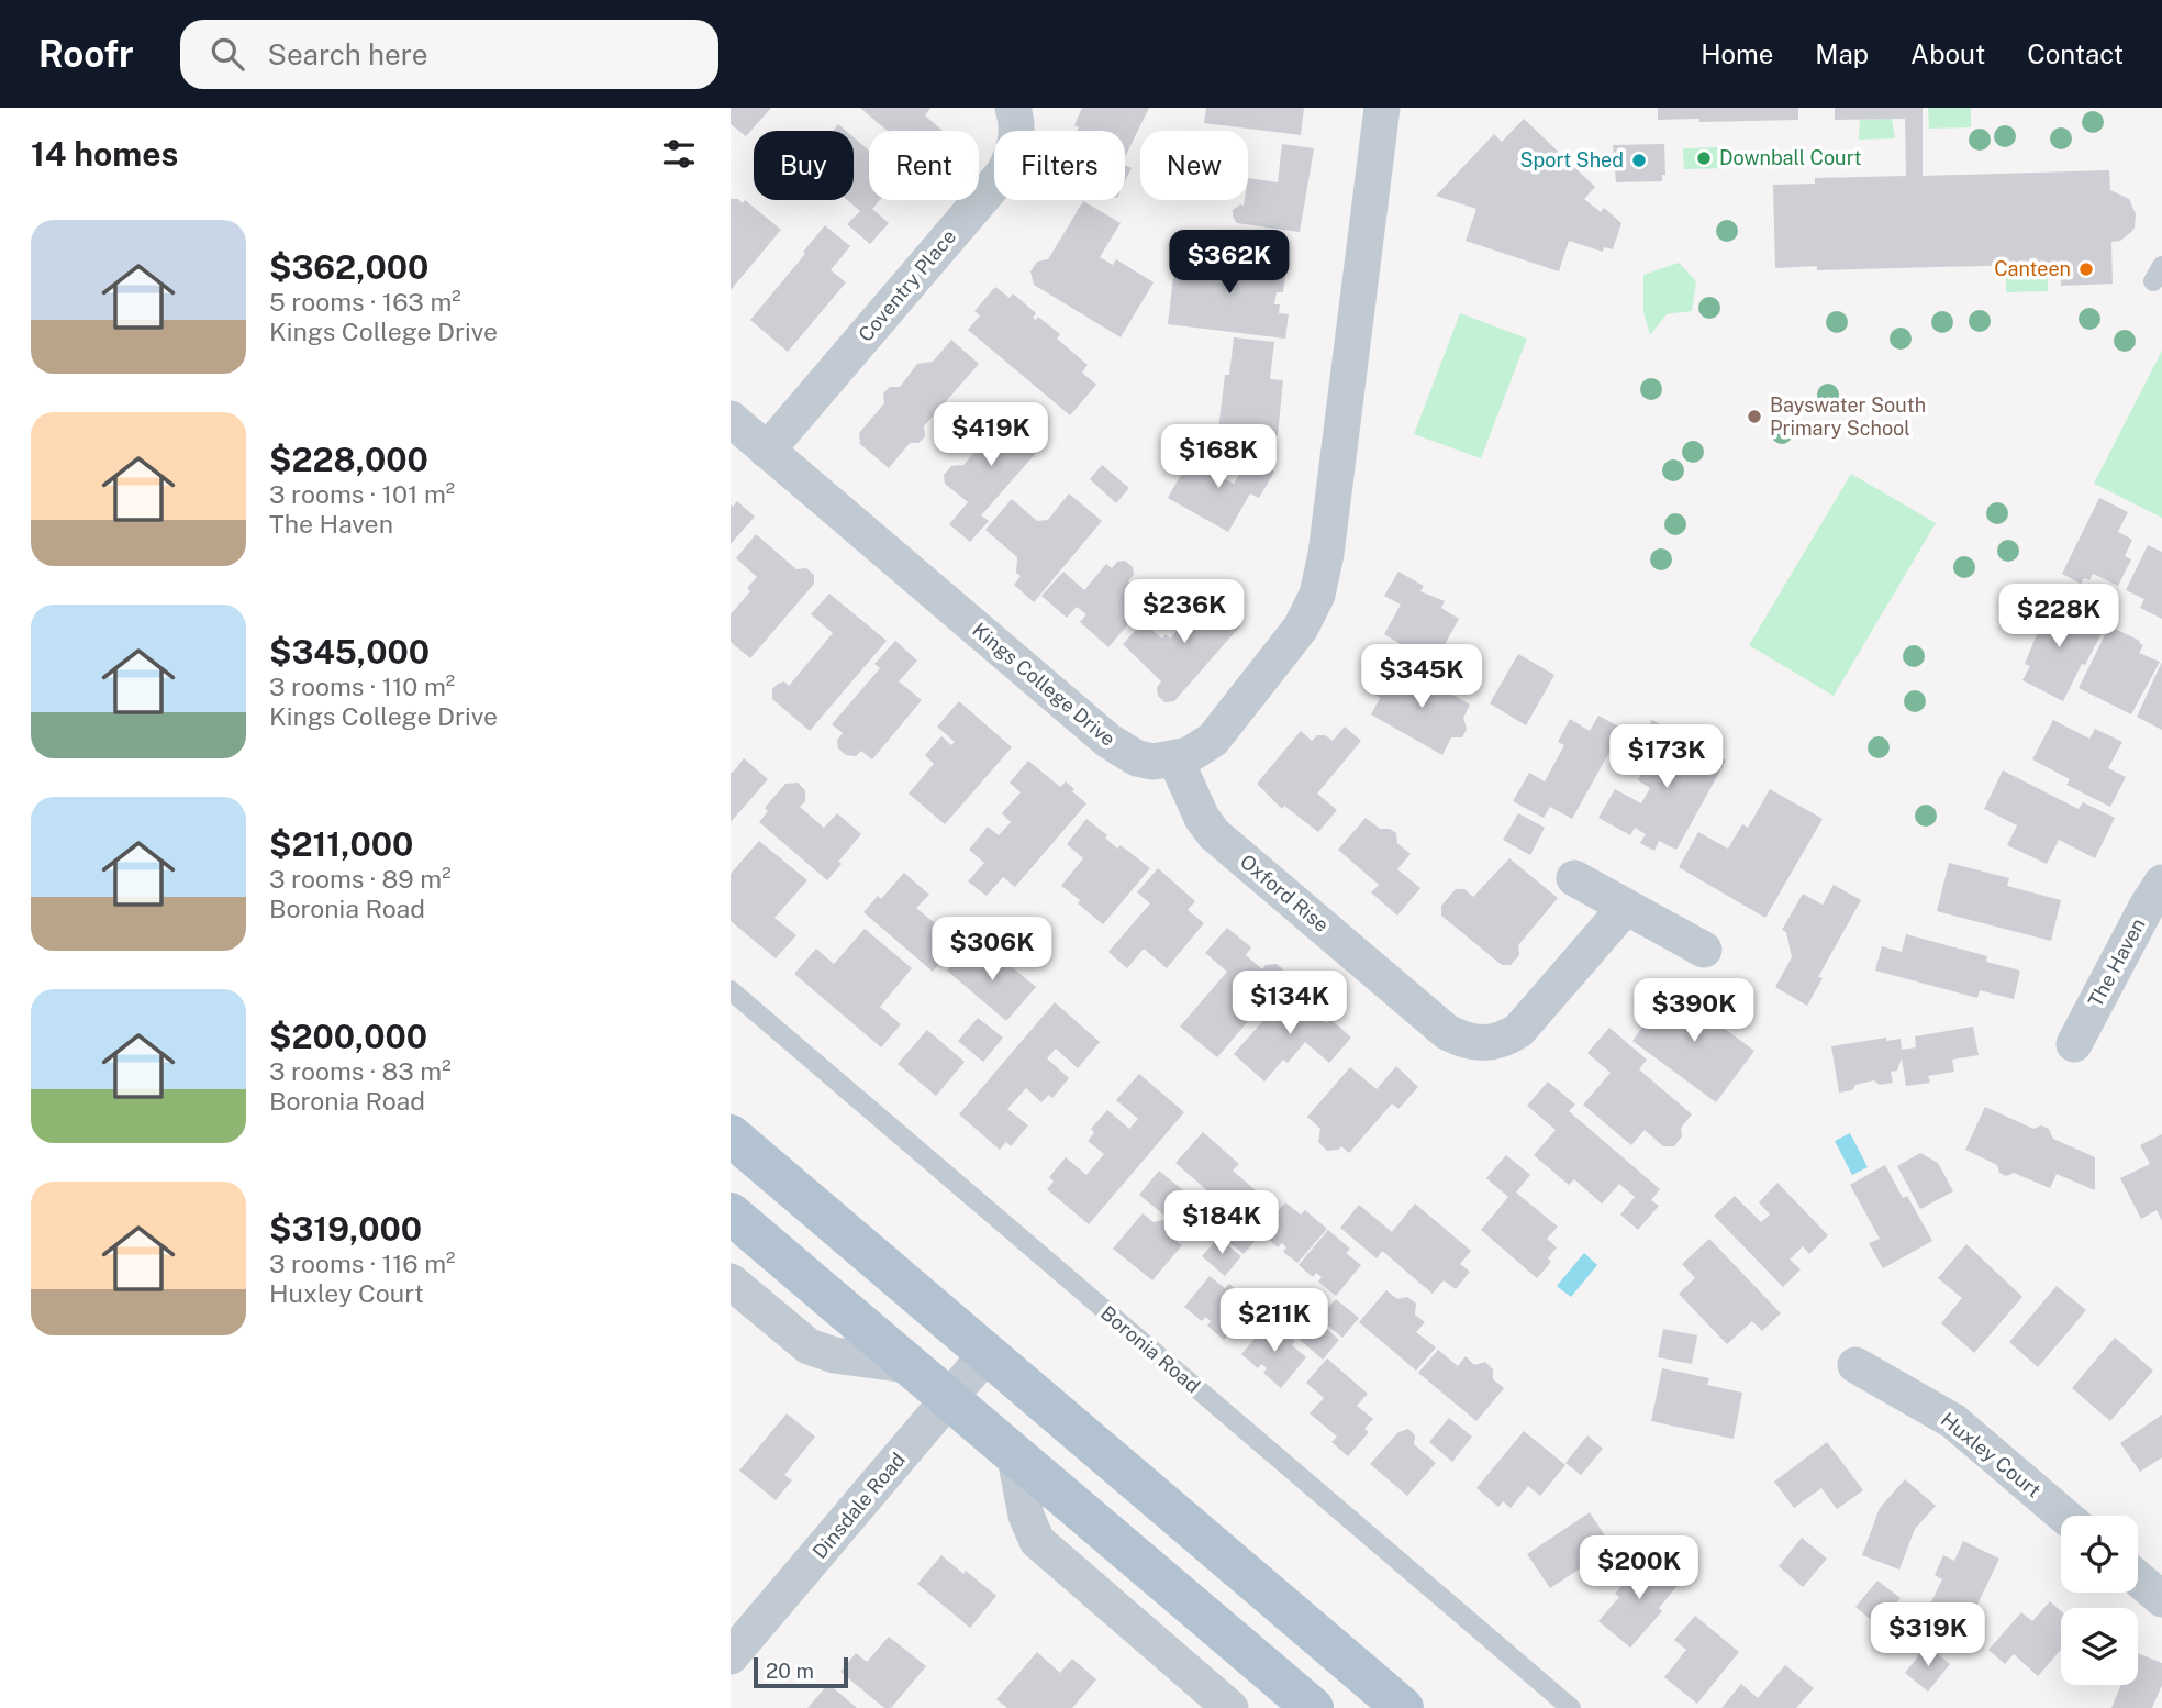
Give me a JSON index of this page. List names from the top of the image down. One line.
{"streets":{"street":["Coventry Place","Kings College Drive","Oxford Rise","The Haven","Huxley Court","Dinsdale Road"],"lane":["Boronia Road"]},"crossings":[["Coventry Place","Kings College Drive"],["Kings College Drive","Oxford Rise"]],"places":["Downball Court","Sport Shed","Canteen","Bayswater South Primary School"],"scale_bar":"20 m","page":{"header":"Roofr","search":"Search here","nav":["Home","Map","About","Contact"],"heading":"14 homes","chip":["Buy","Rent","Filters","New"],"list":[{"name":"$362,000","note":"5 rooms · 163 m² · Kings College Drive"},{"name":"$228,000","note":"3 rooms · 101 m² · The Haven"},{"name":"$345,000","note":"3 rooms · 110 m² · Kings College Drive"},{"name":"$211,000","note":"3 rooms · 89 m² · Boronia Road"},{"name":"$200,000","note":"3 rooms · 83 m² · Boronia Road"},{"name":"$319,000","note":"3 rooms · 116 m² · Huxley Court"}],"price":["$362K","$419K","$168K","$236K","$228K","$345K","$173K","$306K","$134K","$390K","$184K","$211K","$200K","$319K"],"scale":"20 m"}}
